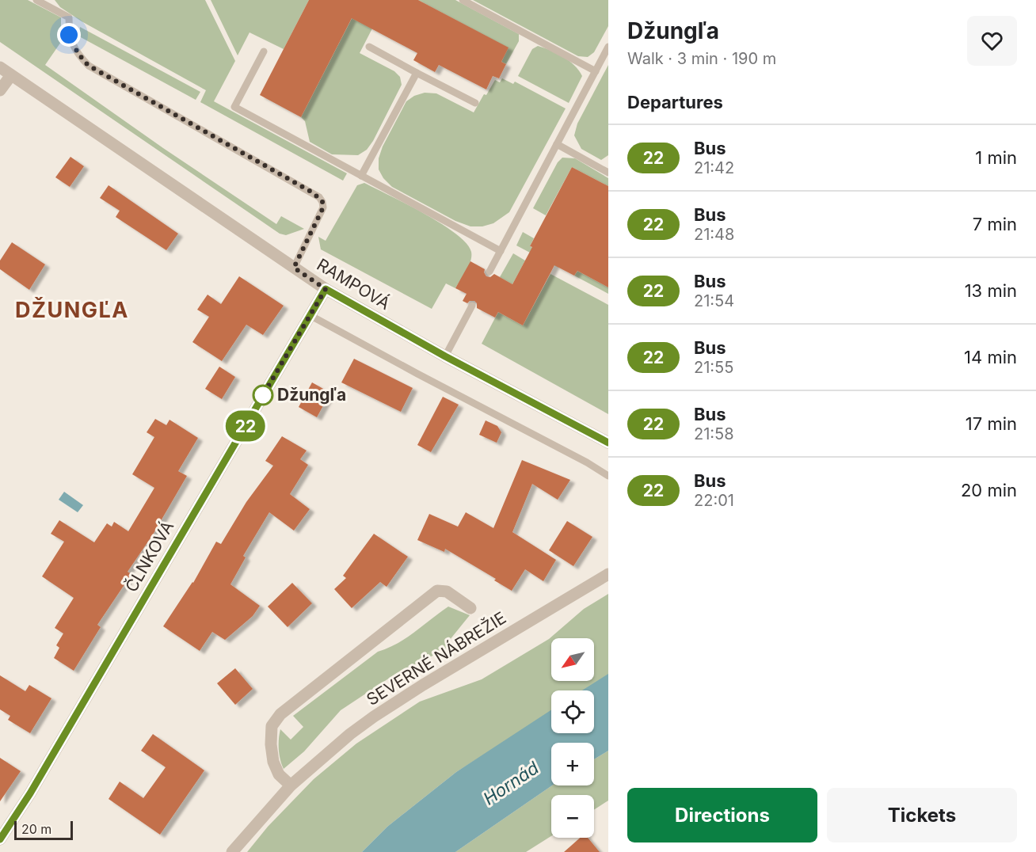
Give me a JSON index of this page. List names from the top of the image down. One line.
{"streets":{"street":["RAMPOVÁ","ČLNKOVÁ","SEVERNÉ NÁBREŽIE"]},"crossings":[["RAMPOVÁ","ČLNKOVÁ"]],"districts":["DŽUNGĽA"],"water":["Hornád"],"places":["Džungľa"],"lines":["bus line 22"],"scale_bar":"20 m","north":"bottom left","page":{"on_map":"22","heading":[["Džungľa","Walk · 3 min · 190 m"],"Departures"],"list":[{"mark":"22","name":"Bus","note":"21:42","value":"1 min"},{"mark":"22","name":"Bus","note":"21:48","value":"7 min"},{"mark":"22","name":"Bus","note":"21:54","value":"13 min"},{"mark":"22","name":"Bus","note":"21:55","value":"14 min"},{"mark":"22","name":"Bus","note":"21:58","value":"17 min"},{"mark":"22","name":"Bus","note":"22:01","value":"20 min"}],"map_buttons":["+","−"],"buttons":["Directions","Tickets"],"scale":"20 m"}}
